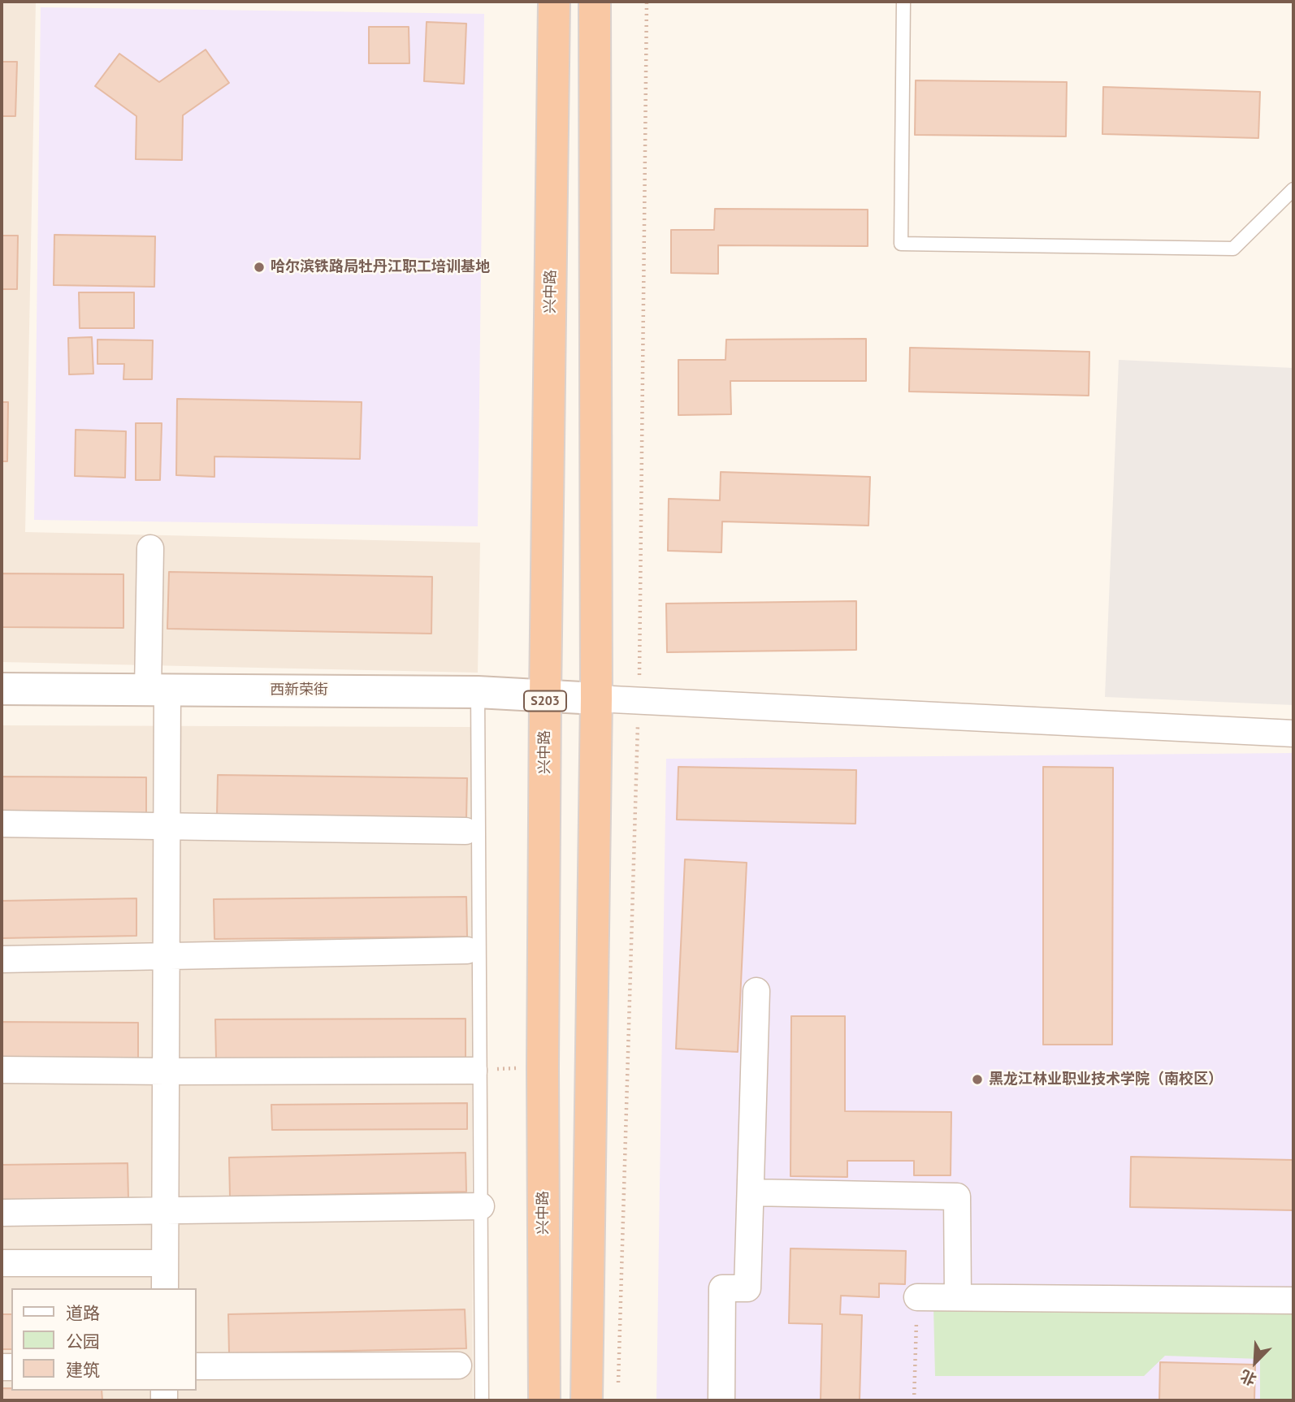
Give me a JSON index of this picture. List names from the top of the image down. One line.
{"streets":{"highway":["兴中路","S203"],"street":["西新荣街"]},"crossings":[["兴中路","西新荣街"]],"places":["哈尔滨铁路局牡丹江职工培训基地","黑龙江林业职业技术学院（南校区）"],"legend":["道路","公园","建筑"],"north":"bottom left"}
